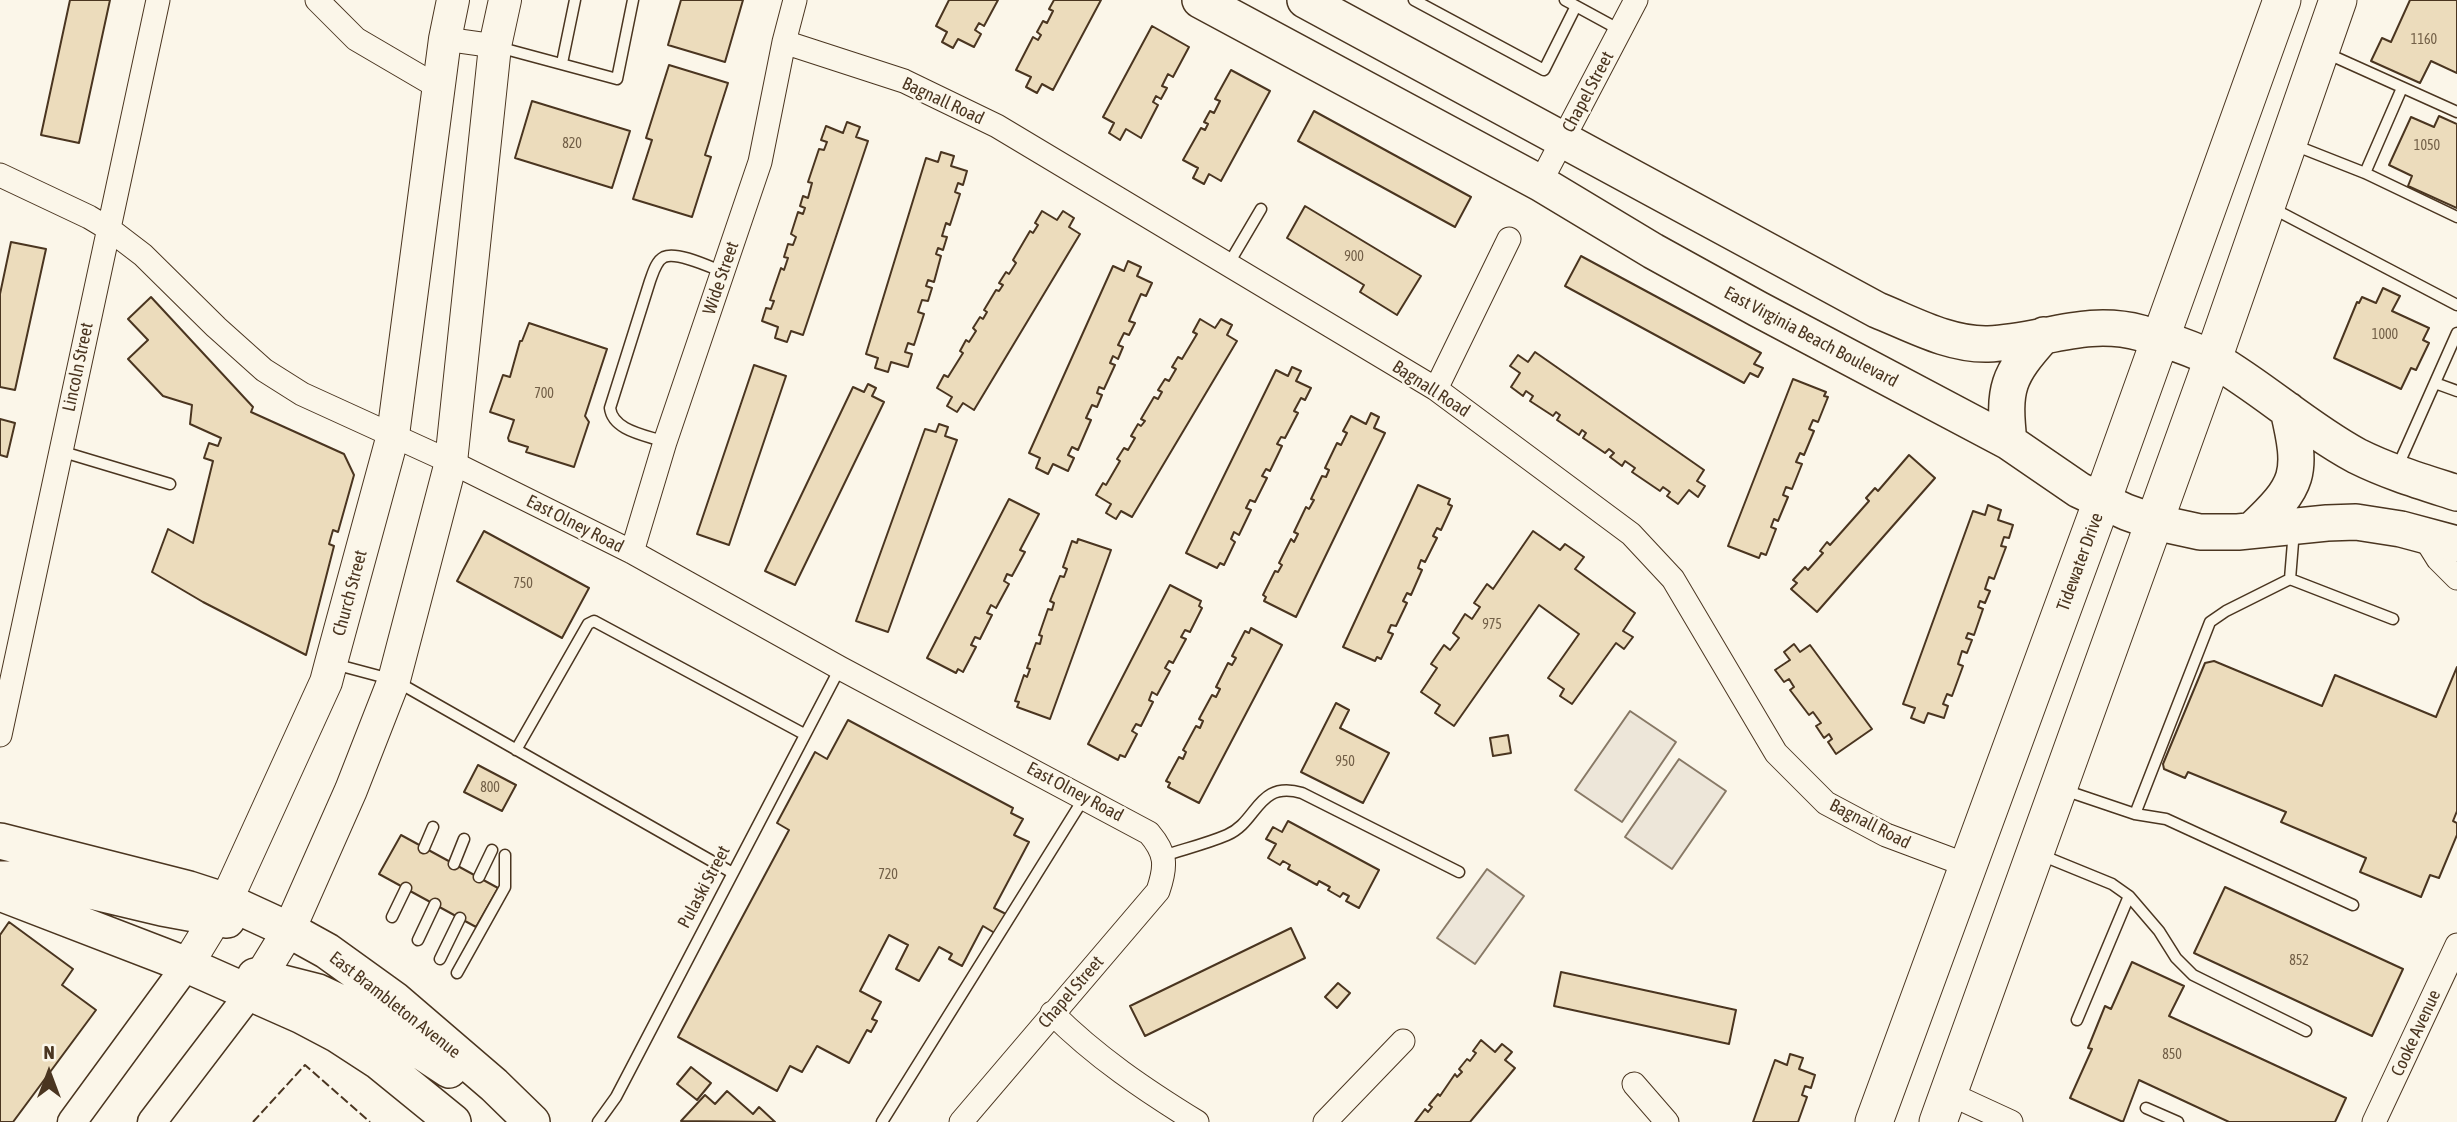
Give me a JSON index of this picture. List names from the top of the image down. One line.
{"streets":{"highway":["Tidewater Drive"],"main road":["East Virginia Beach Boulevard","Church Street","East Brambleton Avenue"],"street":["Chapel Street","Bagnall Road","Wide Street","Lincoln Street","East Olney Road","Cooke Avenue"],"lane":["Pulaski Street"]},"crossings":[["Chapel Street","East Virginia Beach Boulevard"],["Chapel Street","East Olney Road"],["Bagnall Road","Wide Street"],["Bagnall Road","Tidewater Drive"],["Wide Street","East Olney Road"],["East Virginia Beach Boulevard","Tidewater Drive"],["Lincoln Street","East Olney Road"],["East Olney Road","Church Street"],["East Olney Road","Pulaski Street"],["Church Street","East Brambleton Avenue"]],"house_numbers":["1160","820","1050","900","1000","700","750","975","950","800","720","852","850"],"north":"top"}
